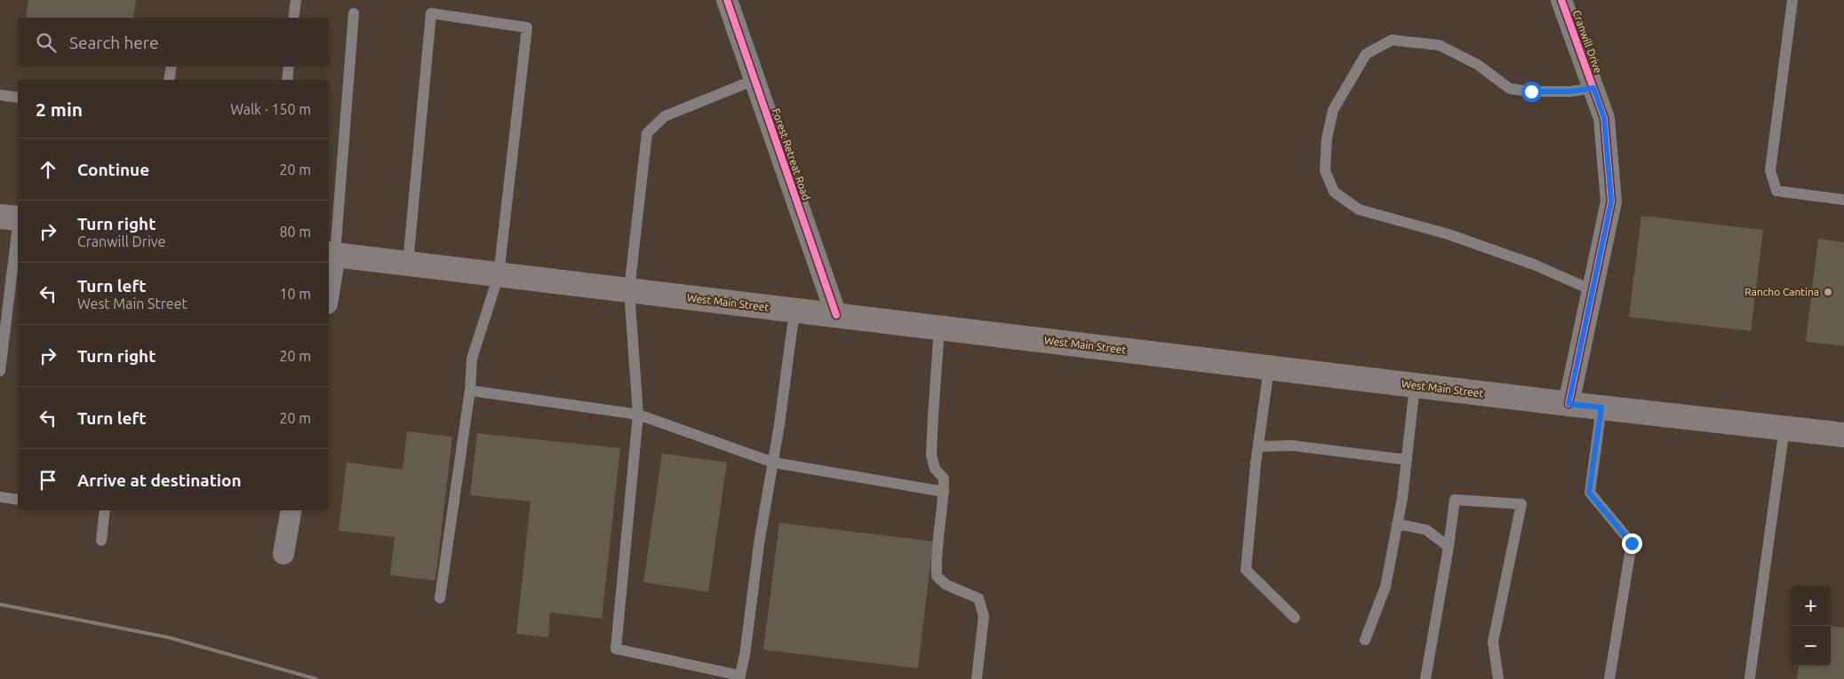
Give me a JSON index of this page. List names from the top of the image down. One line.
{"streets":{"main road":["West Main Street"],"street":["Cranwill Drive","Forest Retreat Road"]},"crossings":[["Cranwill Drive","West Main Street"],["Forest Retreat Road","West Main Street"]],"places":["Rancho Cantina"],"page":{"search":"Search here","heading":["2 min","Walk · 150 m"],"list":[["Continue","20 m"],["Turn right","Cranwill Drive","80 m"],["Turn left","West Main Street","10 m"],["Turn right","20 m"],["Turn left","20 m"],"Arrive at destination"],"map_buttons":["+","−"]}}
